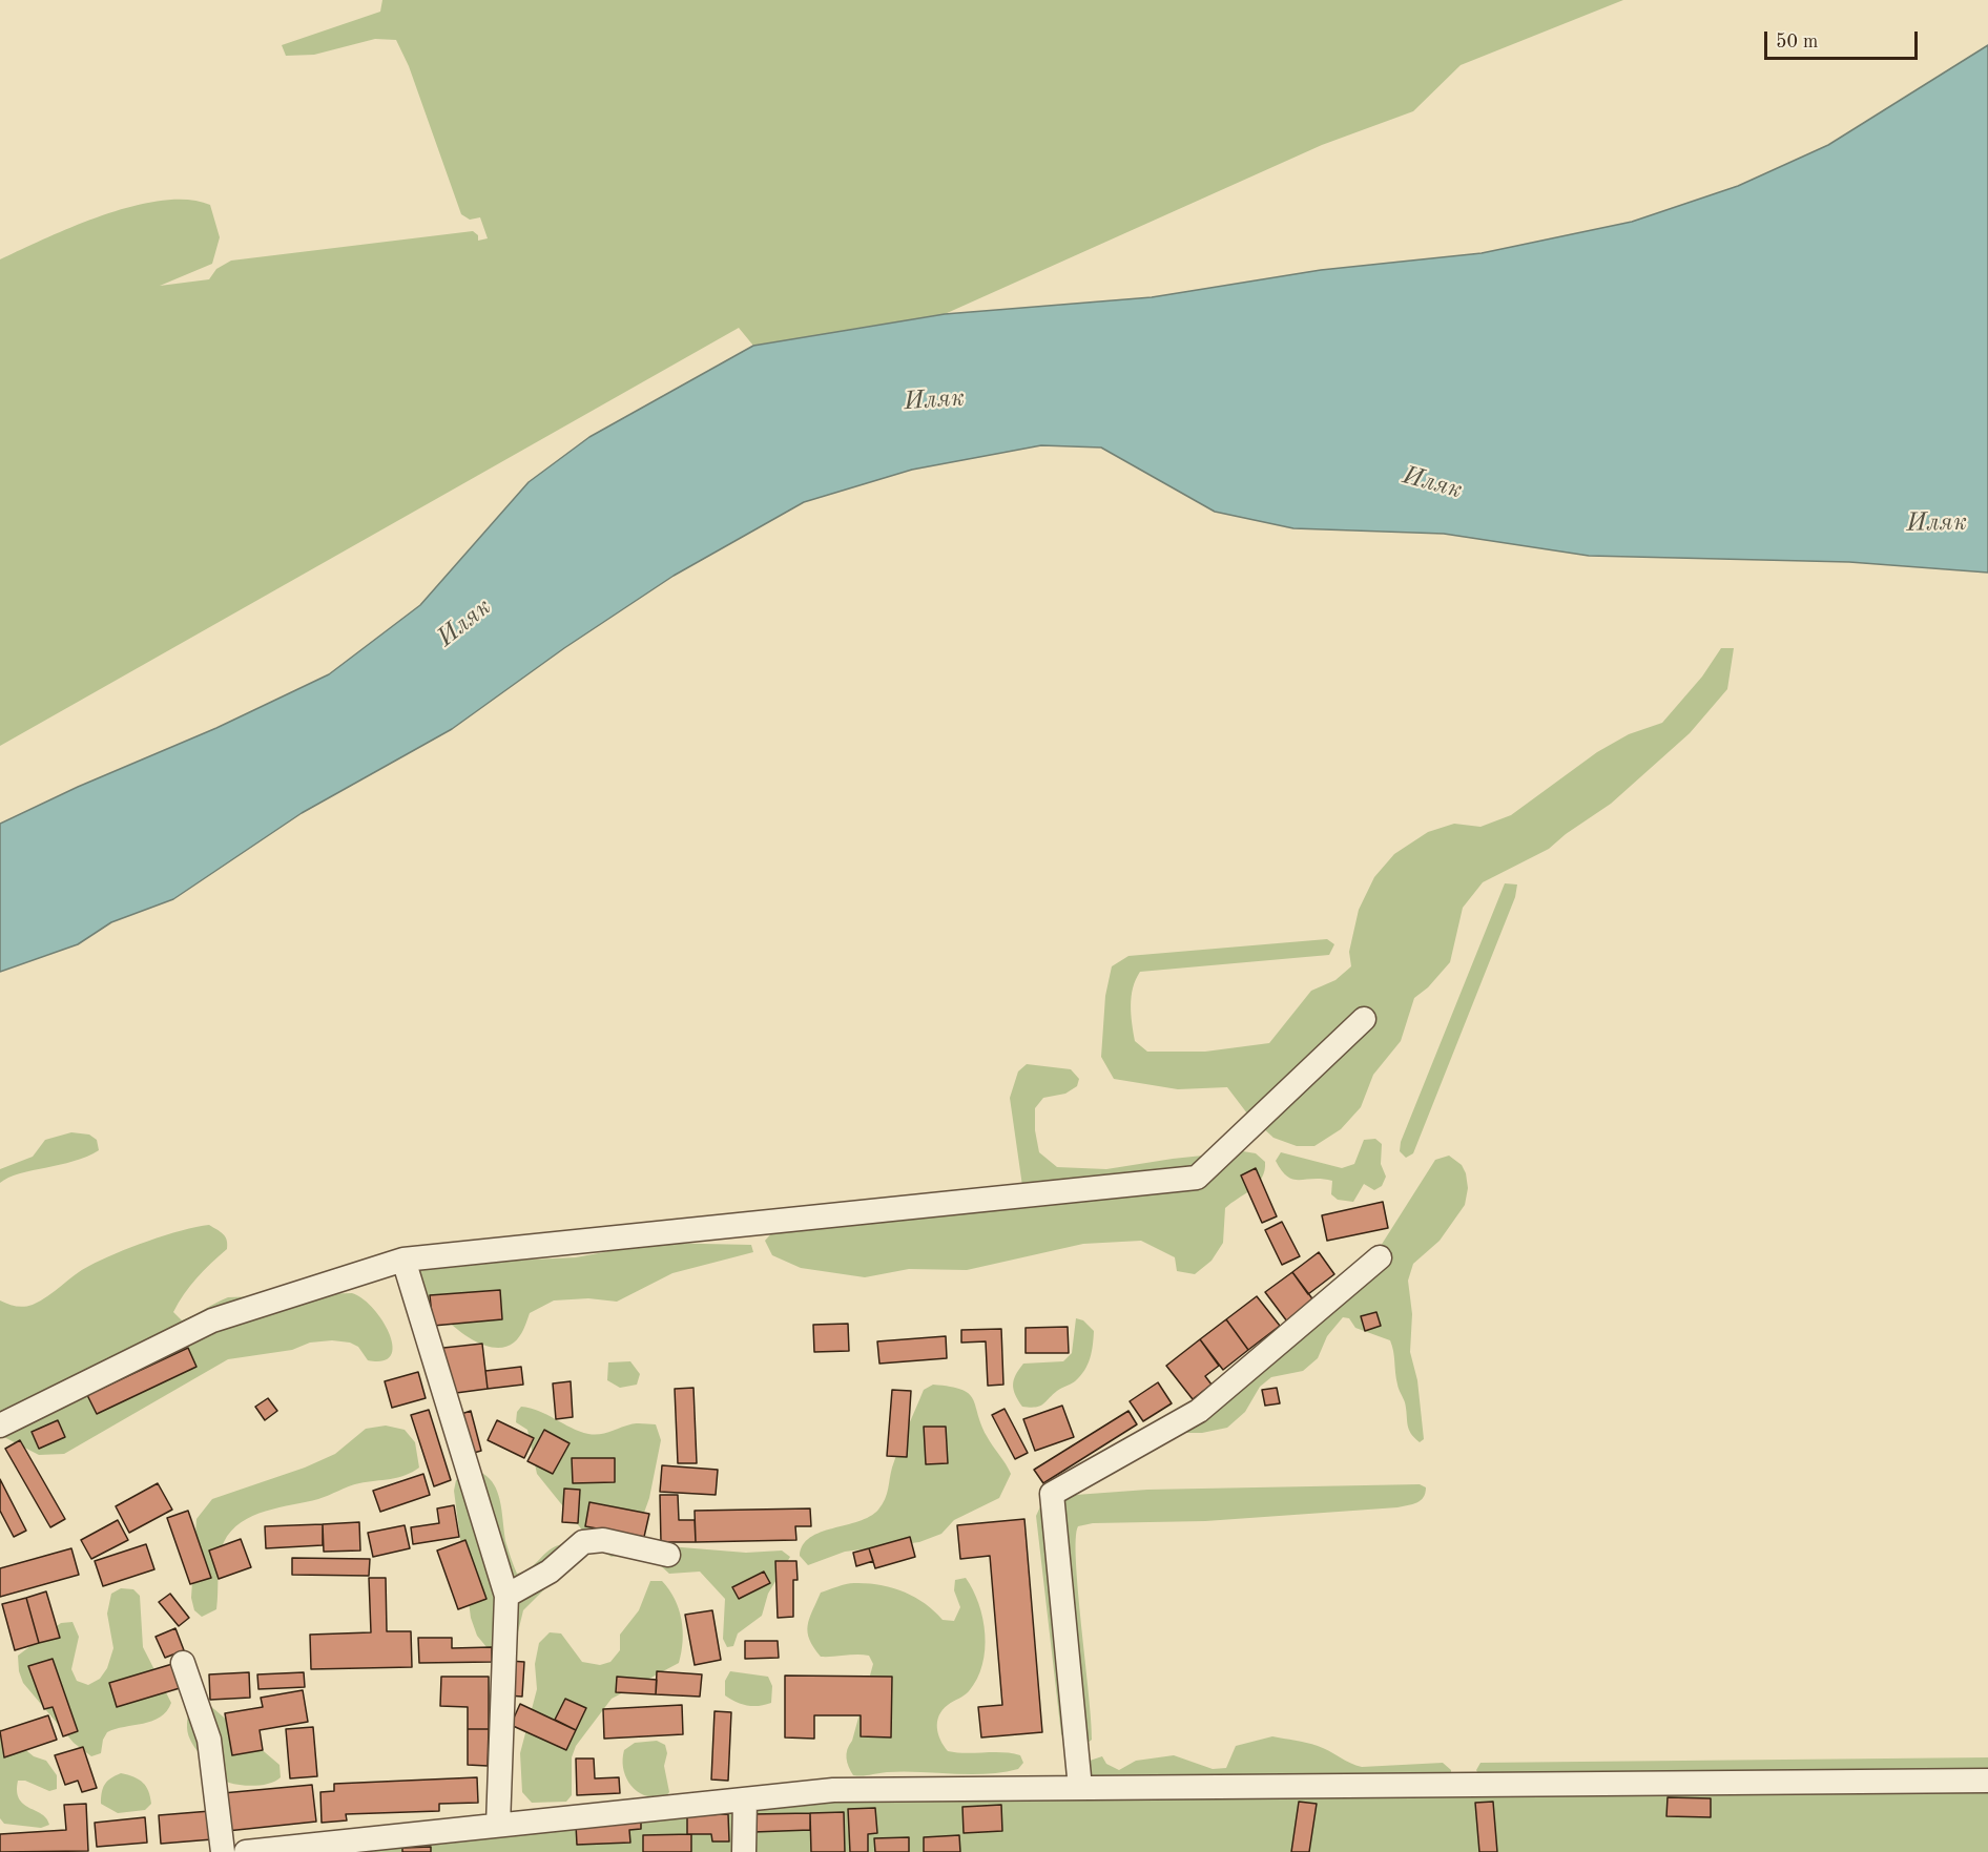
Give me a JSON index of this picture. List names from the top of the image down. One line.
{"water":["Иляк"],"scale_bar":"50 m"}
